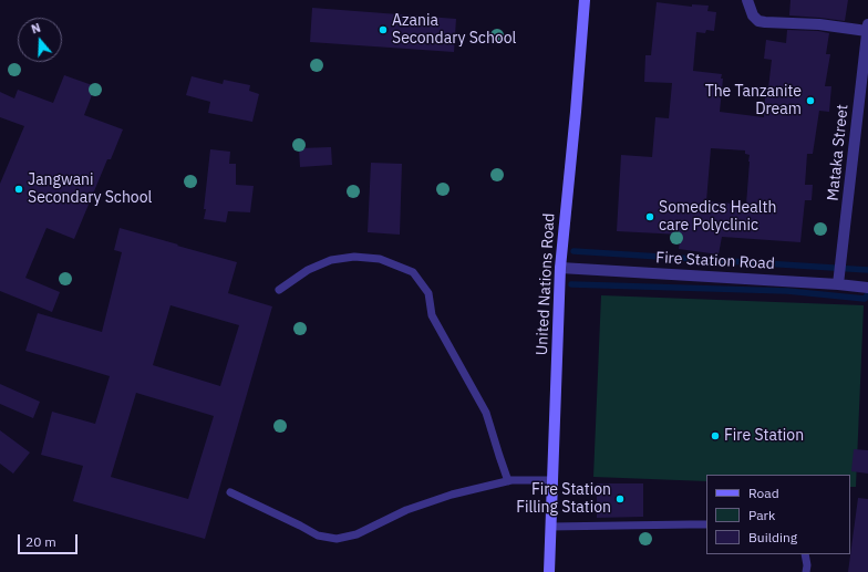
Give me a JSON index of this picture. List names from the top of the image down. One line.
{"streets":{"street":["Mataka Street","Fire Station Road","United Nations Road"]},"crossings":[["Mataka Street","Fire Station Road"],["Fire Station Road","United Nations Road"]],"places":["Azania Secondary School","The Tanzanite Dream","Jangwani Secondary School","Somedics Health care Polyclinic","Fire Station","Fire Station Filling Station"],"legend":["Road","Park","Building"],"scale_bar":"20 m","north":"top"}
